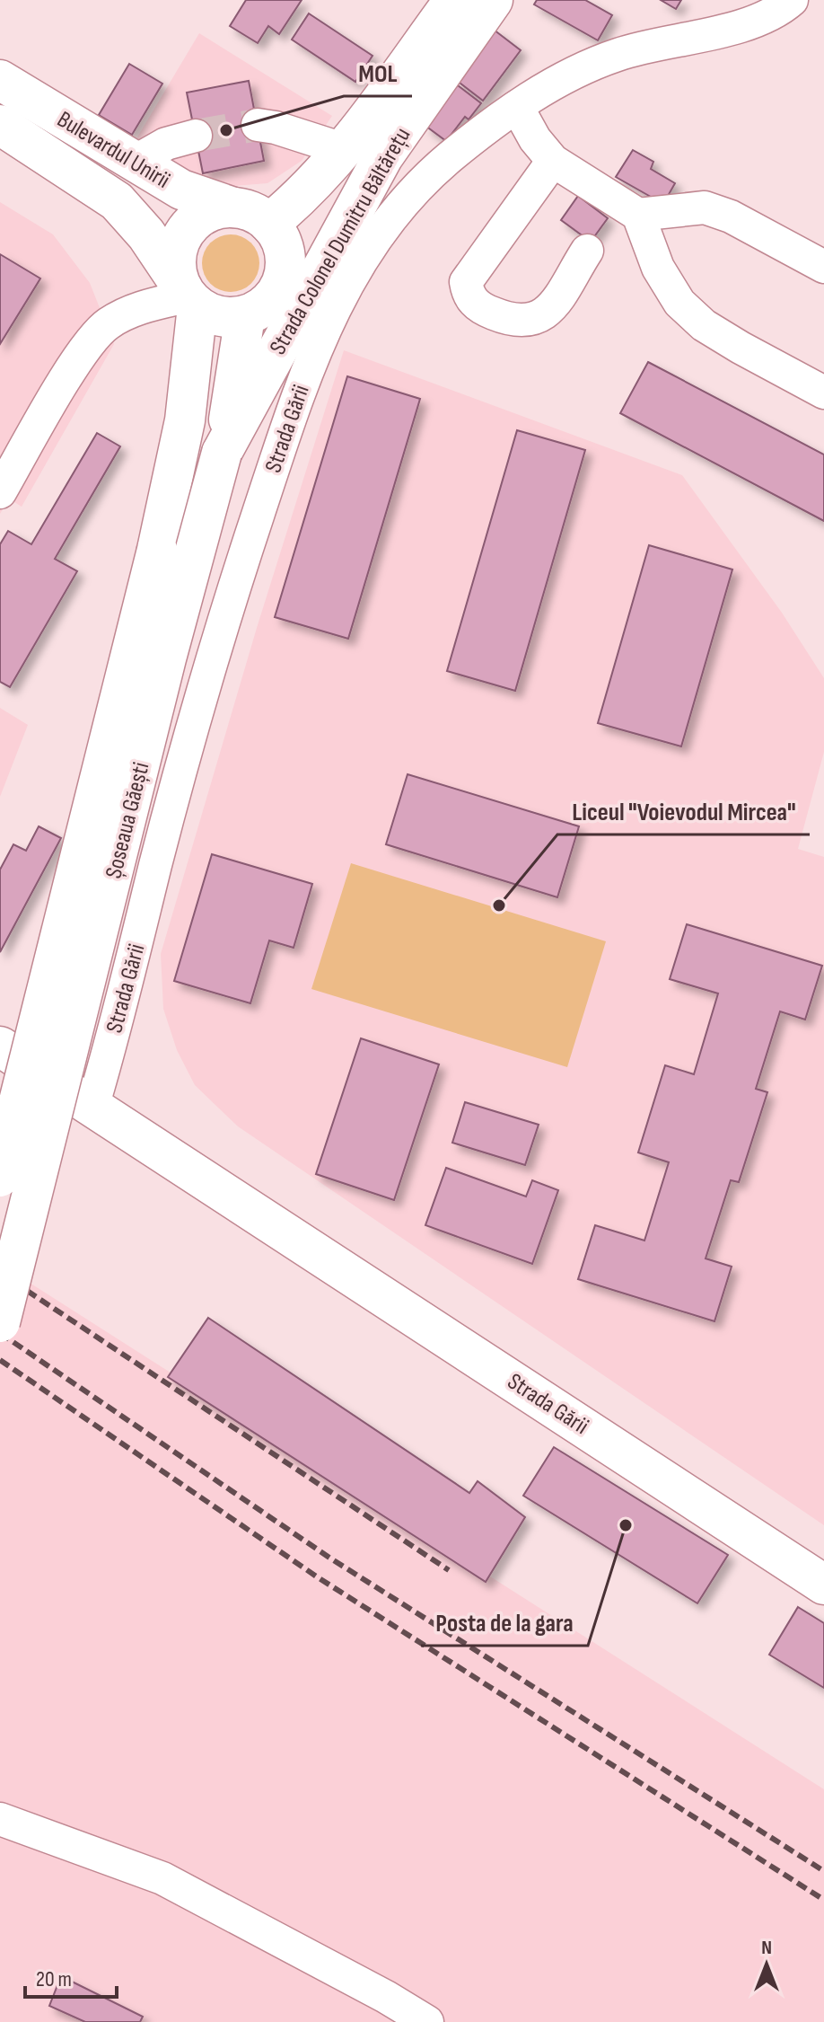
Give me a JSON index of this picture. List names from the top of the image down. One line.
{"streets":{"main road":["Bulevardul Unirii","Strada Colonel Dumitru Băltărețu","Strada Gării","Șoseaua Găești"]},"crossings":[["Bulevardul Unirii","Strada Colonel Dumitru Băltărețu"],["Bulevardul Unirii","Șoseaua Găești"],["Strada Colonel Dumitru Băltărețu","Șoseaua Găești"]],"places":["MOL","Liceul \"Voievodul Mircea\"","Posta de la gara"],"scale_bar":"20 m","north":"top"}
